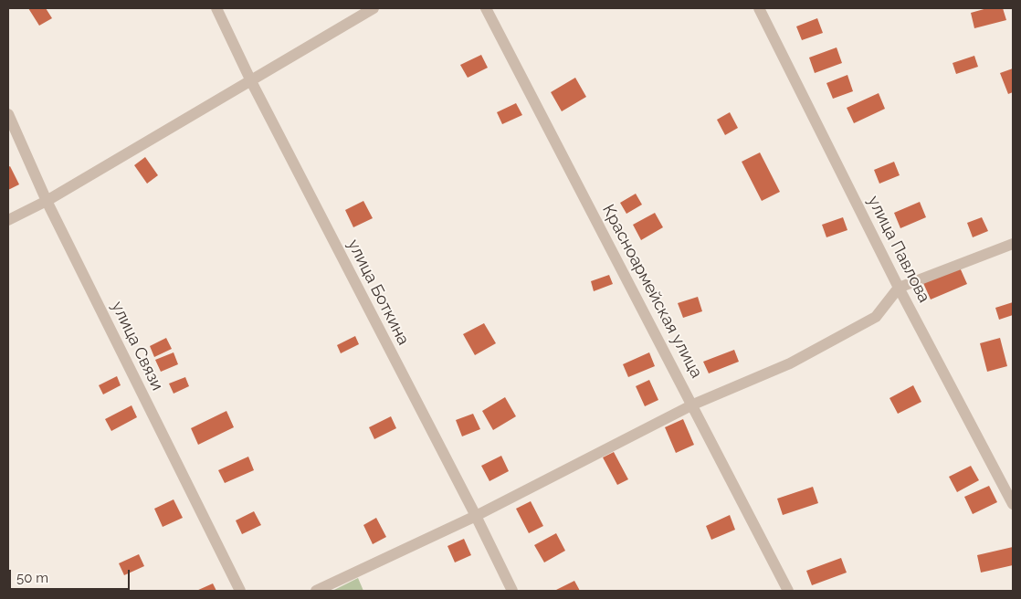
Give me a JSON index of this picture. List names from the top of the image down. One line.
{"streets":{"street":["улица Павлова","Красноармейская улица","улица Боткина","улица Связи"]},"scale_bar":"50 m"}
